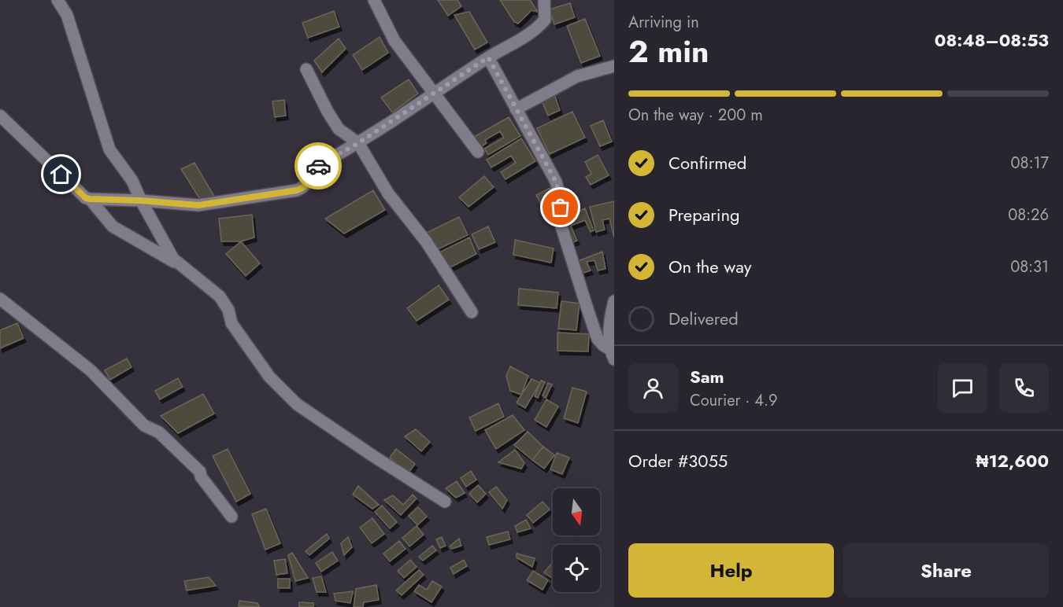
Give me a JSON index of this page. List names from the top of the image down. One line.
{"north":"bottom","page":{"heading":["2 min","Arriving in","08:48–08:53"],"panel":["Sam","Courier · 4.9","Order #3055","₦12,600"],"bar":"On the way · 200 m","list":[["Confirmed","08:17"],["Preparing","08:26"],["On the way","08:31"],"Delivered"],"buttons":["Help","Share"]}}
